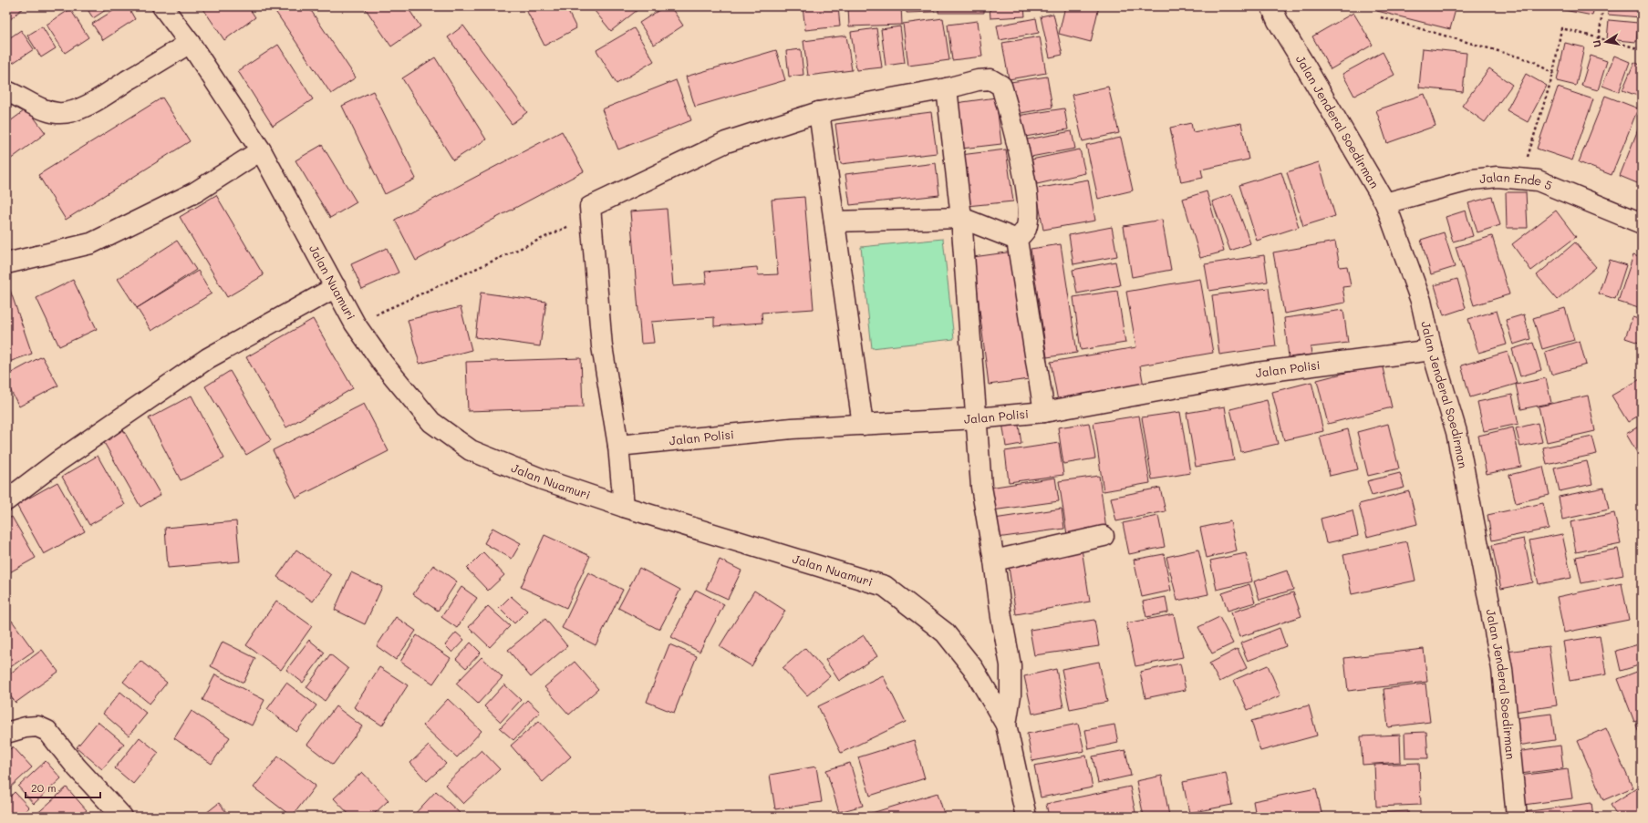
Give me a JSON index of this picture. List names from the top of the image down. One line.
{"streets":{"street":["Jalan Jenderal Soedirman","Jalan Ende 5","Jalan Nuamuri","Jalan Polisi"]},"crossings":[["Jalan Jenderal Soedirman","Jalan Ende 5"],["Jalan Jenderal Soedirman","Jalan Polisi"]],"scale_bar":"20 m","north":"left"}
